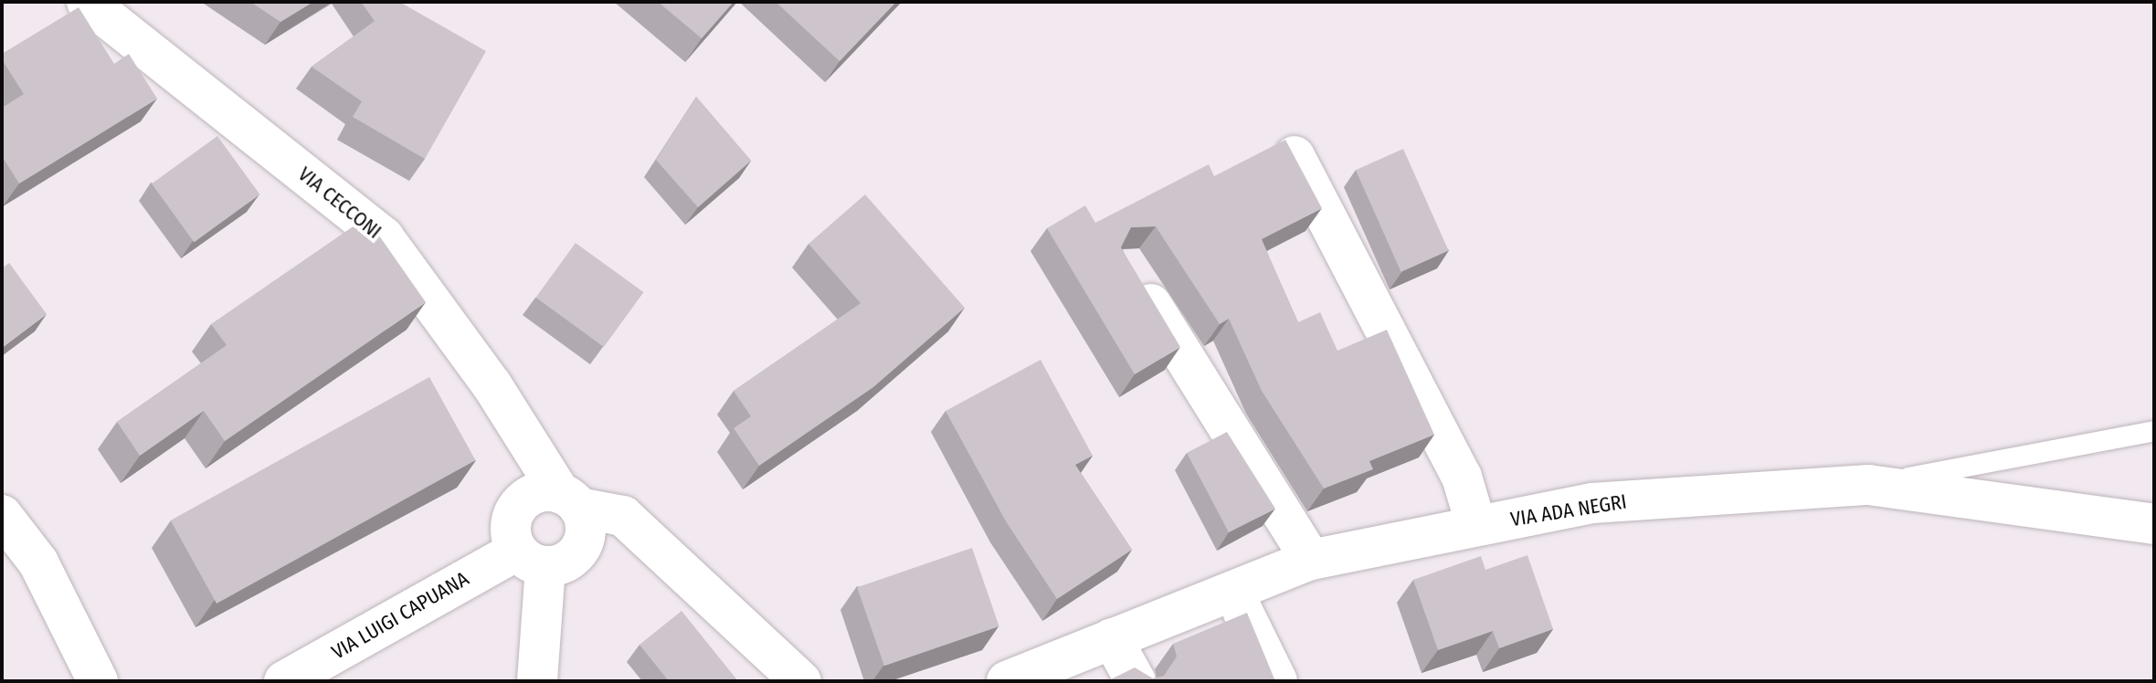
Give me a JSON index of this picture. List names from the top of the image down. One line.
{"streets":{"street":["VIA CECCONI","VIA ADA NEGRI","VIA LUIGI CAPUANA"]},"crossings":[["VIA CECCONI","VIA LUIGI CAPUANA"]]}
